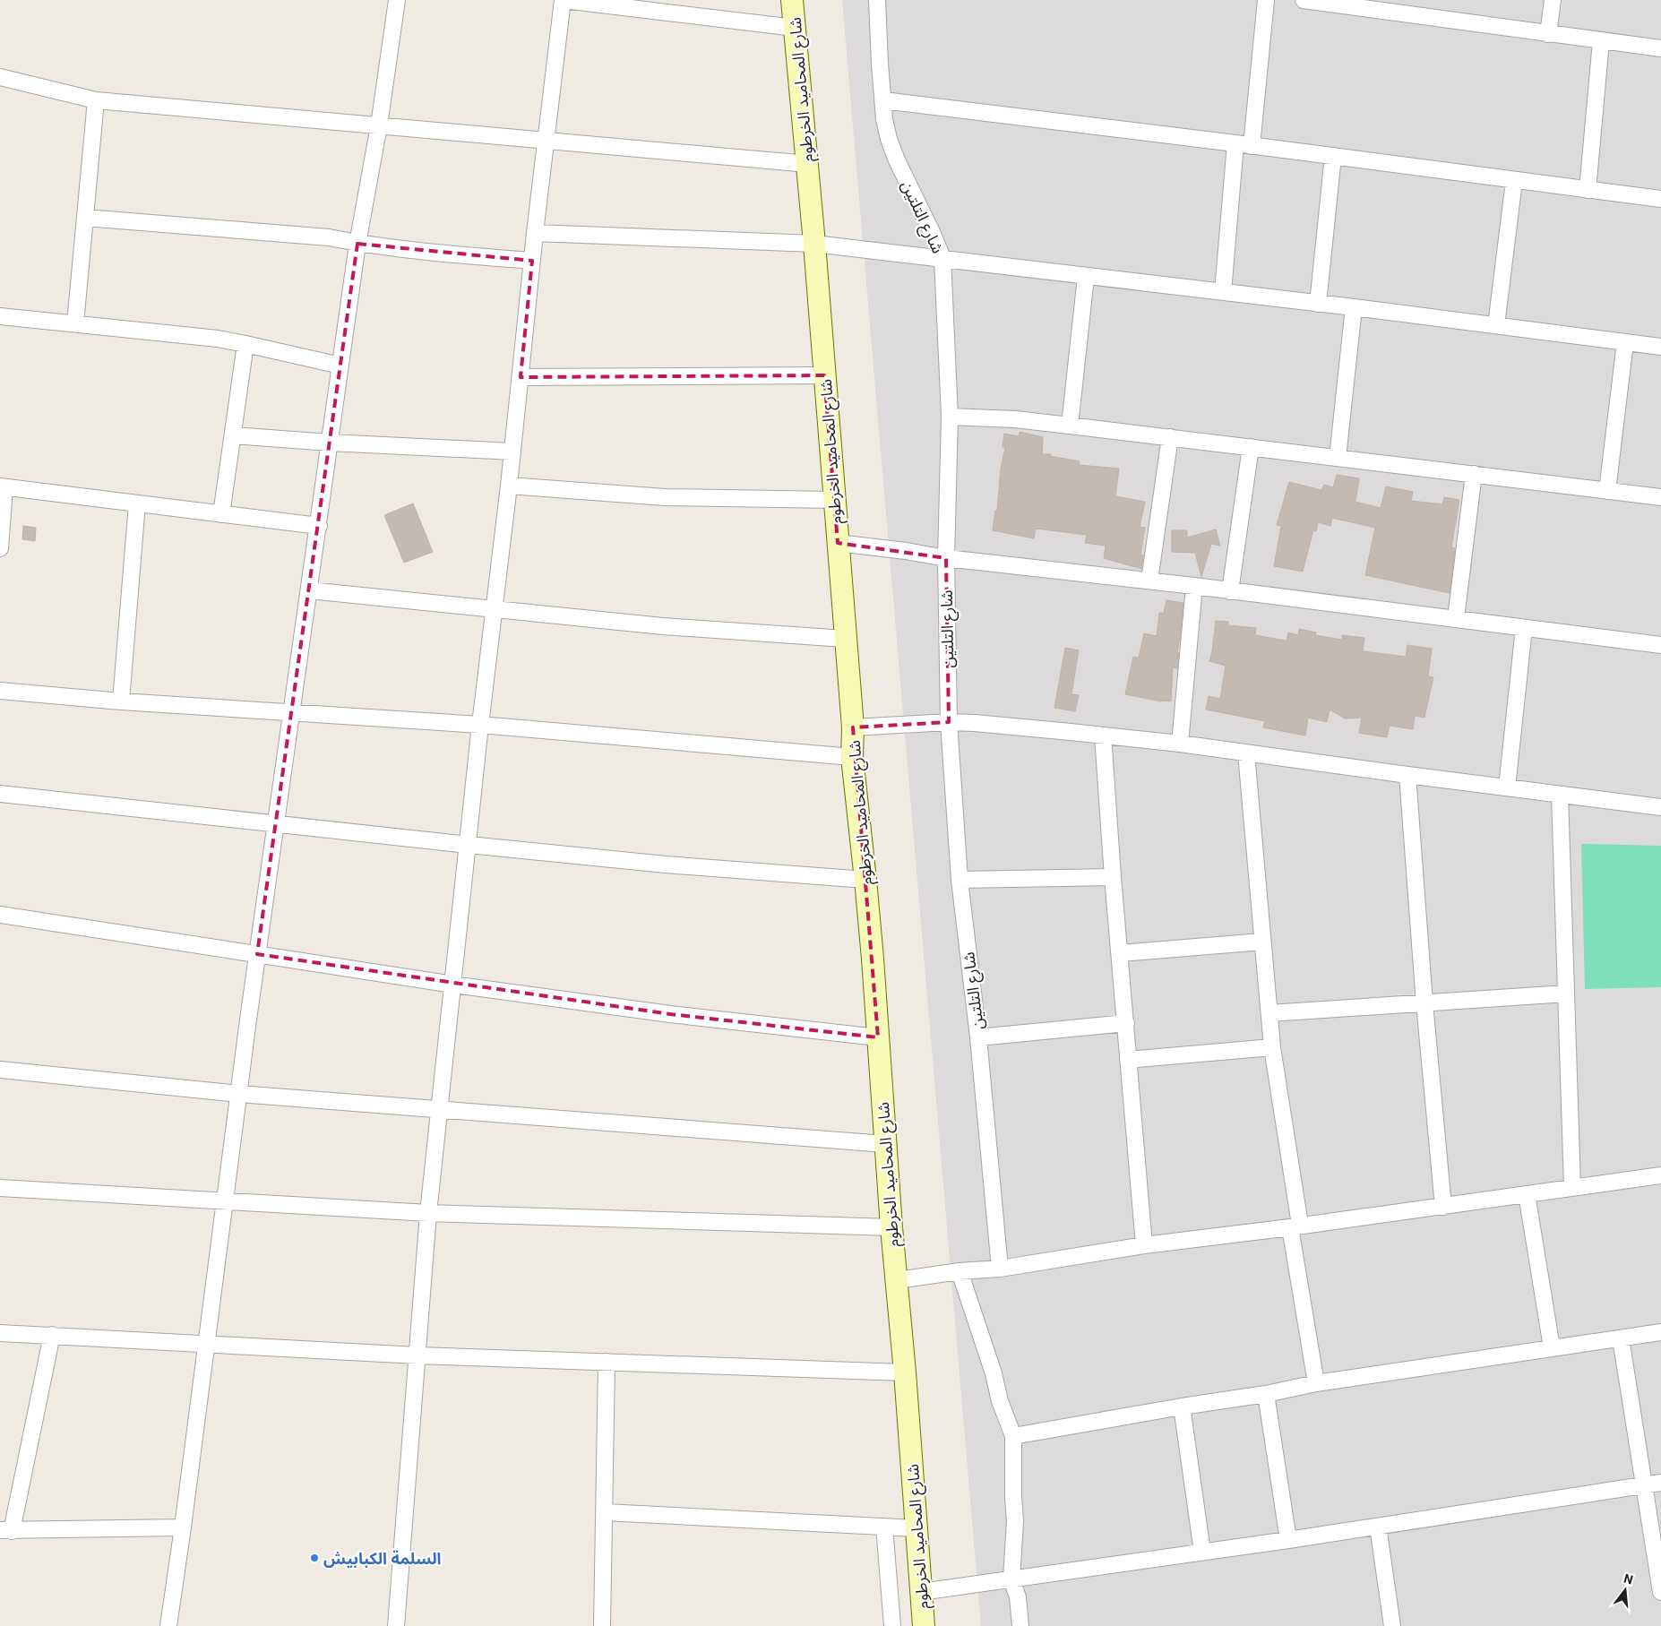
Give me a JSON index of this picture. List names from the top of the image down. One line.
{"streets":{"street":["شارع المحاميد الخرطوم","شارع التلتين"]},"places":["السلمة الكبابيش"],"north":"top"}
